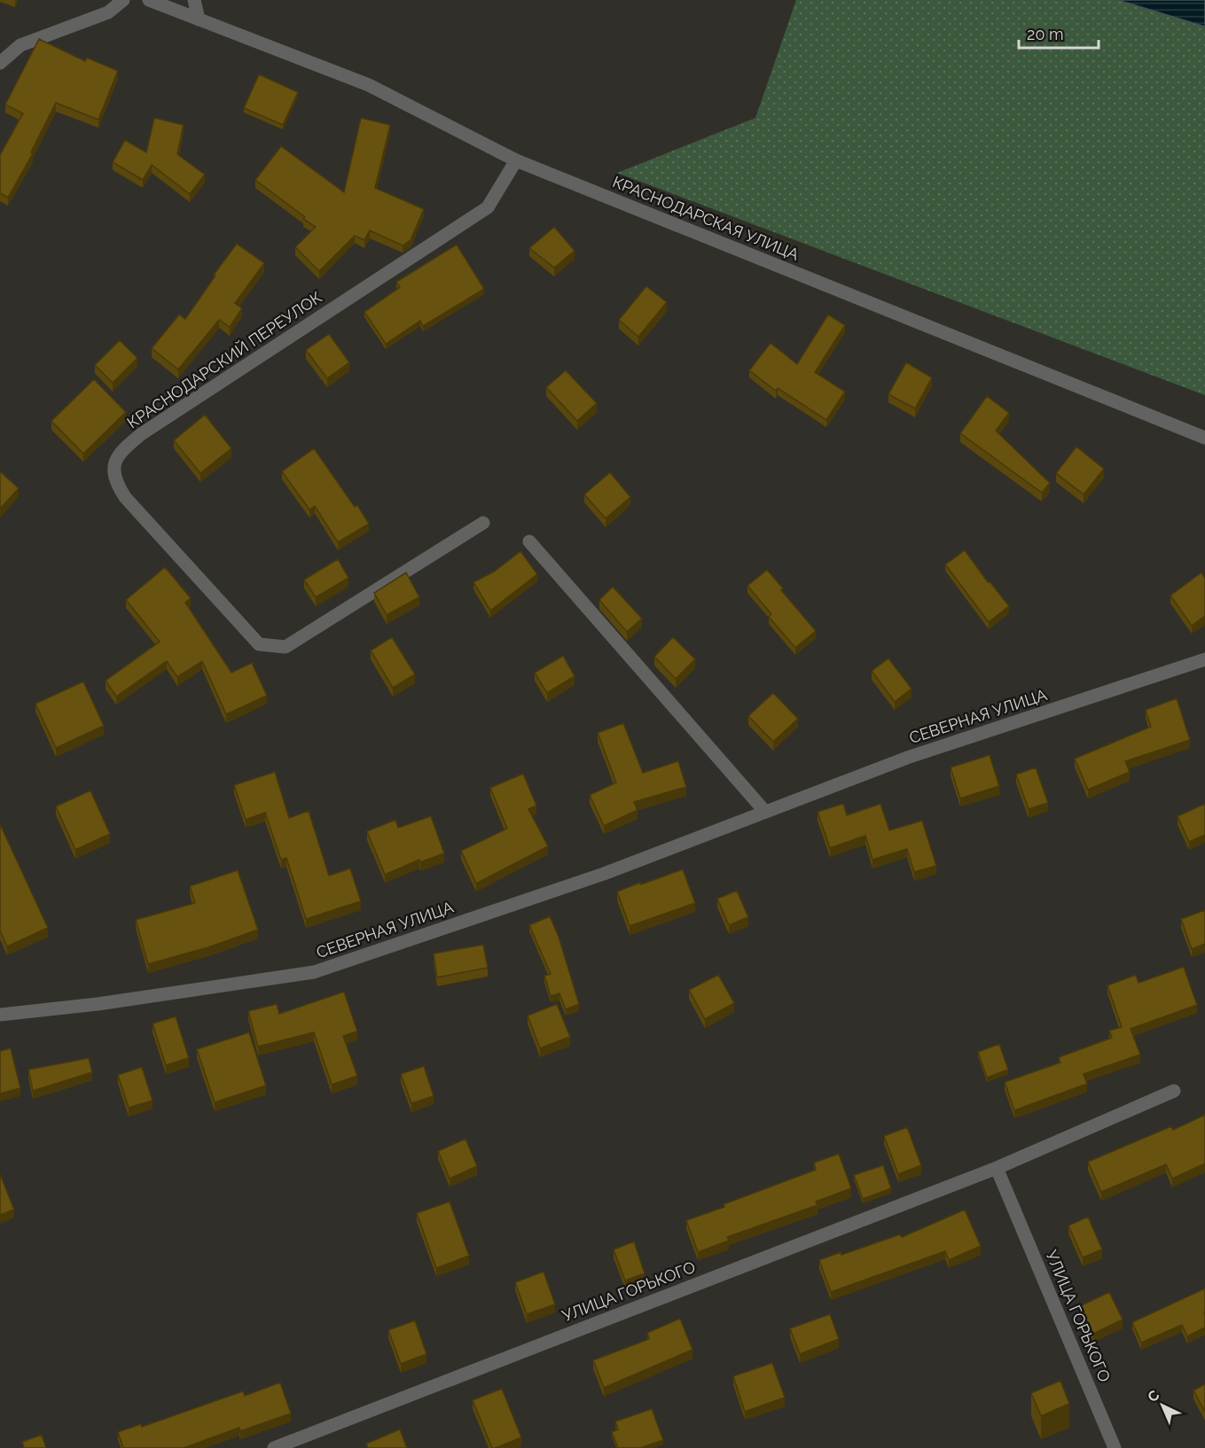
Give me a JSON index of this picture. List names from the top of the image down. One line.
{"streets":{"street":["КРАСНОДАРСКАЯ УЛИЦА","КРАСНОДАРСКИЙ ПЕРЕУЛОК","СЕВЕРНАЯ УЛИЦА","УЛИЦА ГОРЬКОГО"]},"crossings":[["КРАСНОДАРСКАЯ УЛИЦА","КРАСНОДАРСКИЙ ПЕРЕУЛОК"]],"scale_bar":"20 m","north":"top left"}
